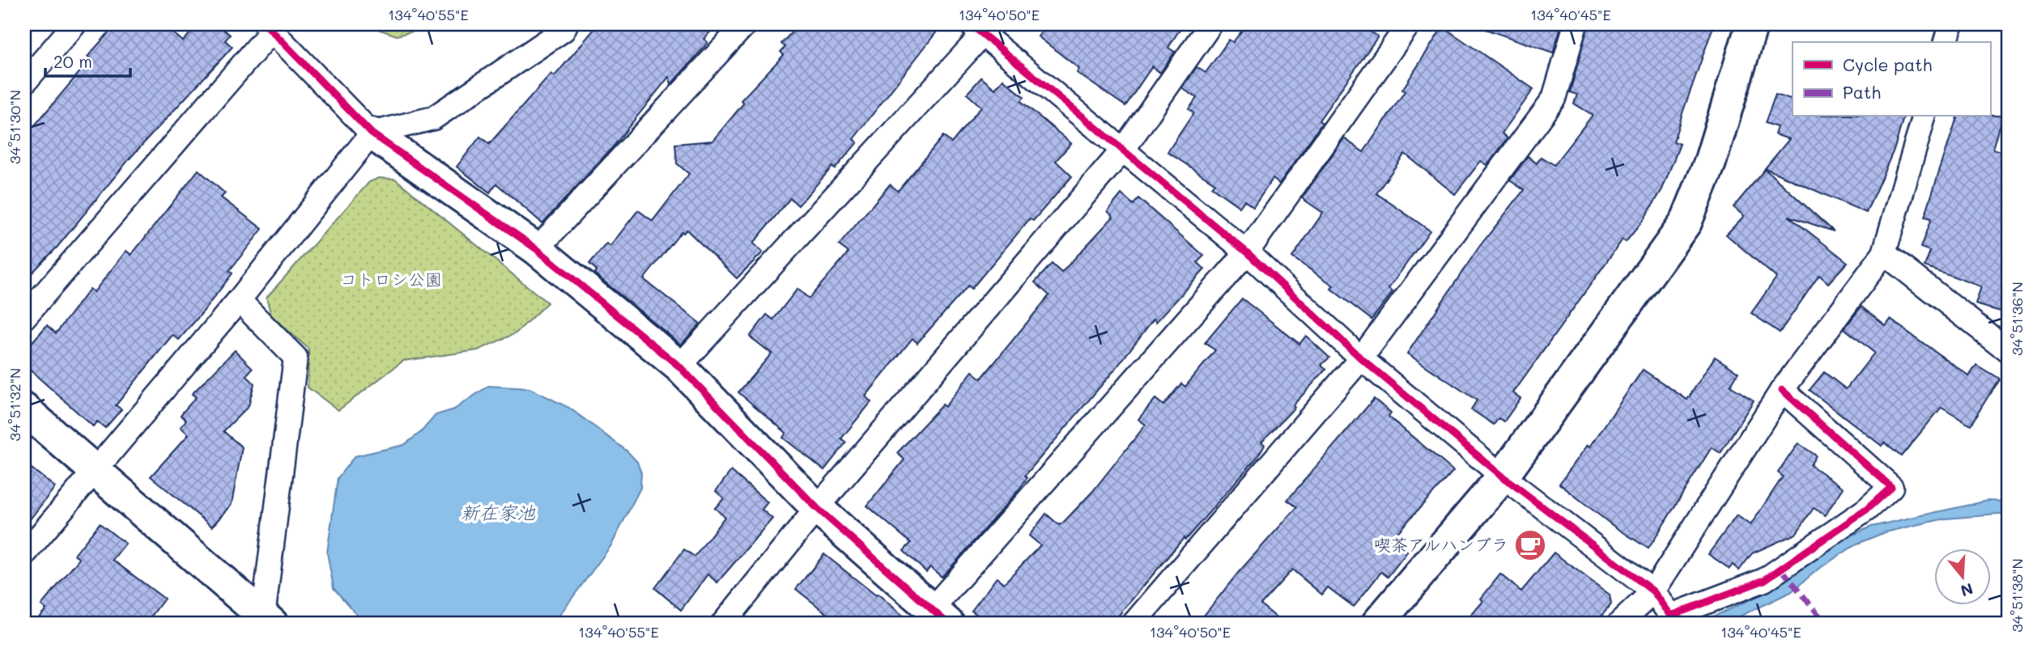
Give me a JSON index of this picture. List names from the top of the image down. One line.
{"water":["新在家池"],"parks":["コトロシ公園"],"places":{"cafe":["喫茶アルハンブラ"]},"legend":["Cycle path","Path"],"scale_bar":"20 m","north":"bottom","coordinates":["134°40'55\"E","134°40'50\"E","134°40'45\"E","34°51'30\"N","34°51'36\"N","34°51'32\"N","34°51'38\"N"]}
